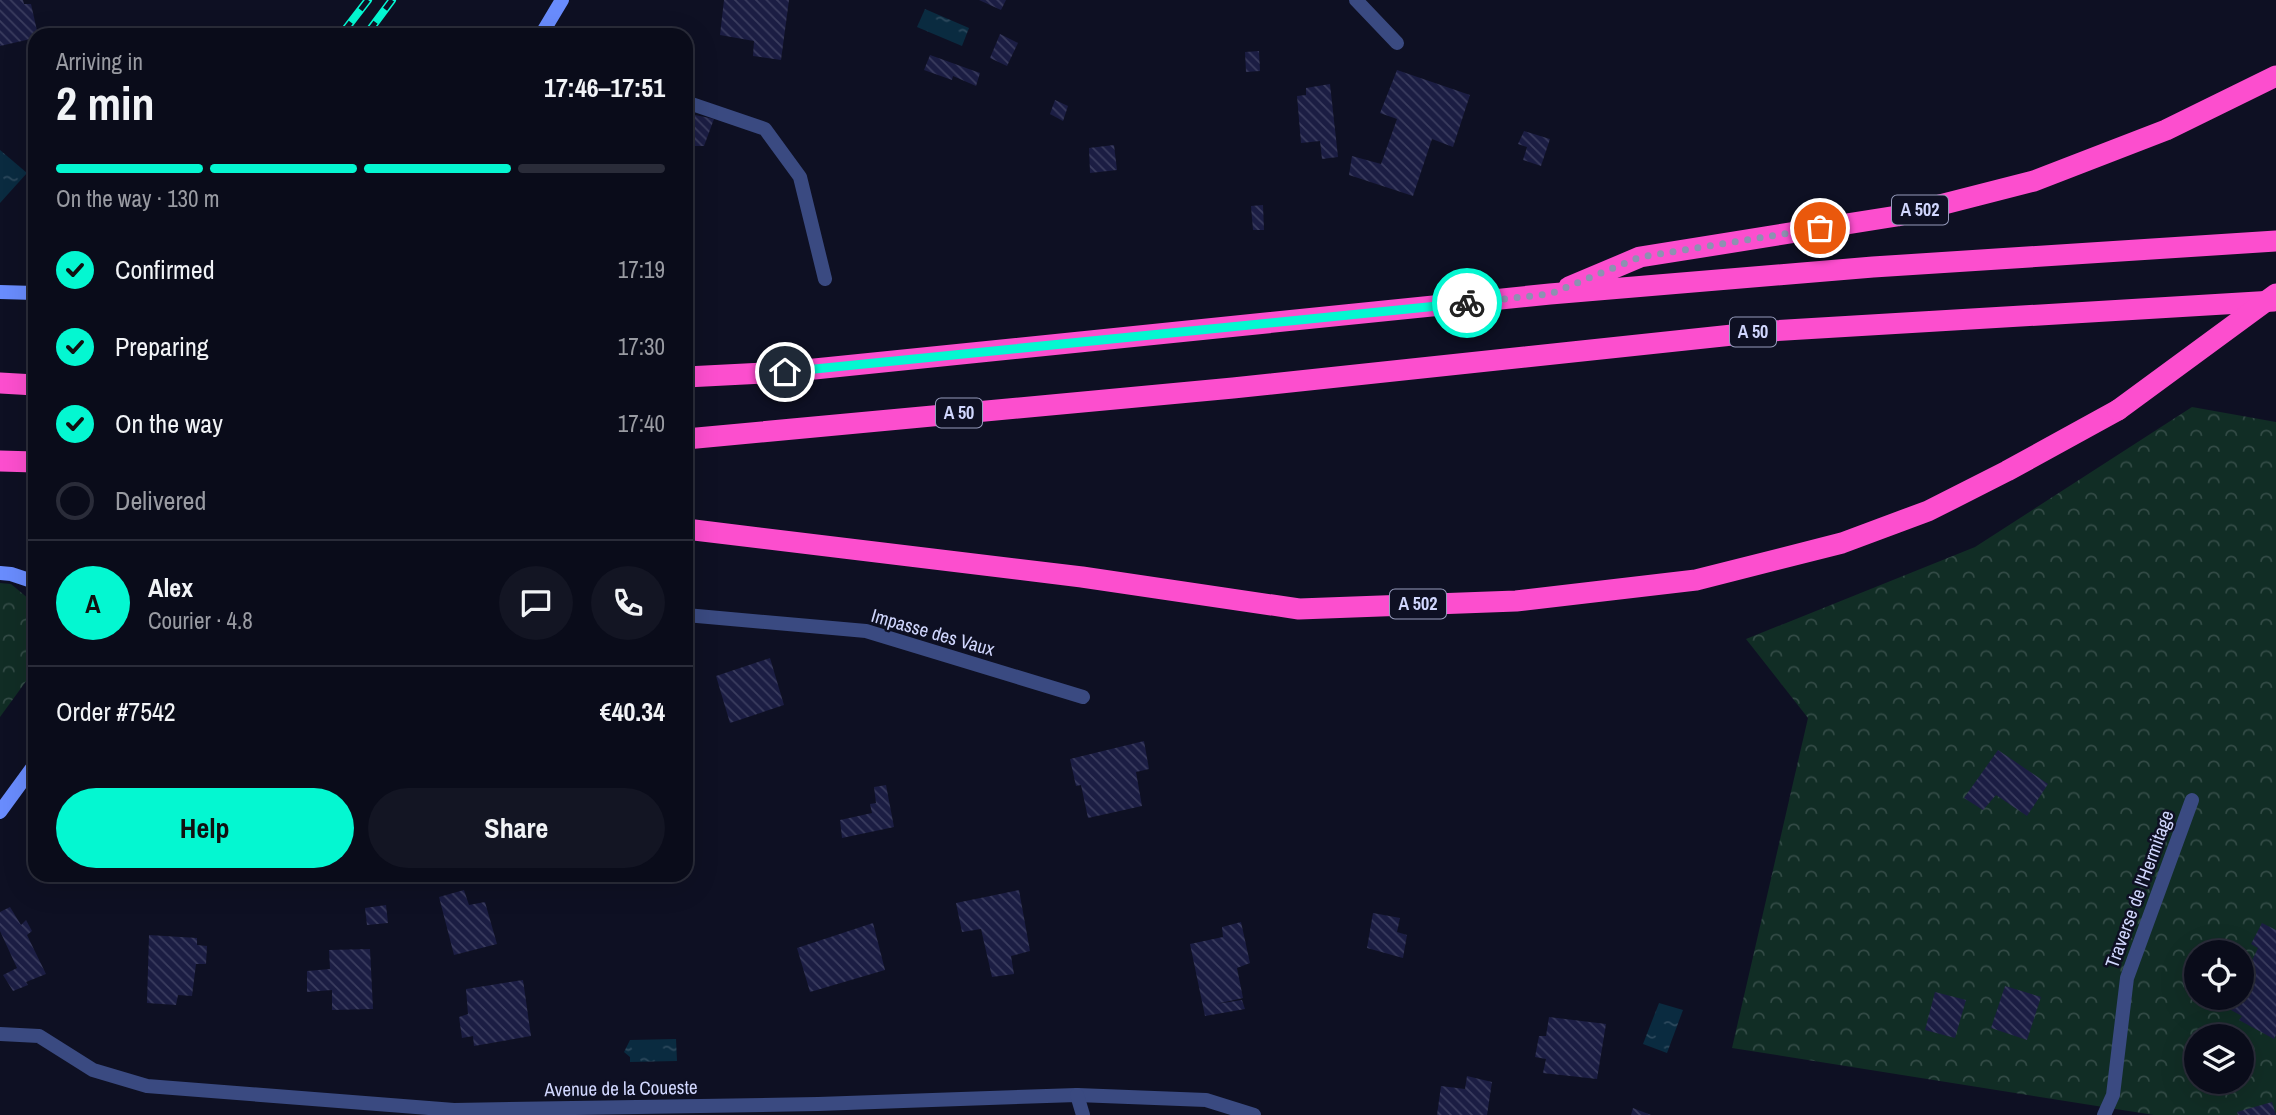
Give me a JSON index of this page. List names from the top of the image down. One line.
{"streets":{"highway":["A 502","A 50"],"street":["Impasse des Vaux","Traverse de l'Hermitage","Avenue de la Coueste"]},"page":{"heading":["2 min","Arriving in","17:46–17:51"],"panel":["Alex","Courier · 4.8","Order #7542","€40.34"],"bar":"On the way · 130 m","list":[["Confirmed","17:19"],["Preparing","17:30"],["On the way","17:40"],"Delivered"],"round":"A","buttons":["Help","Share"]}}
